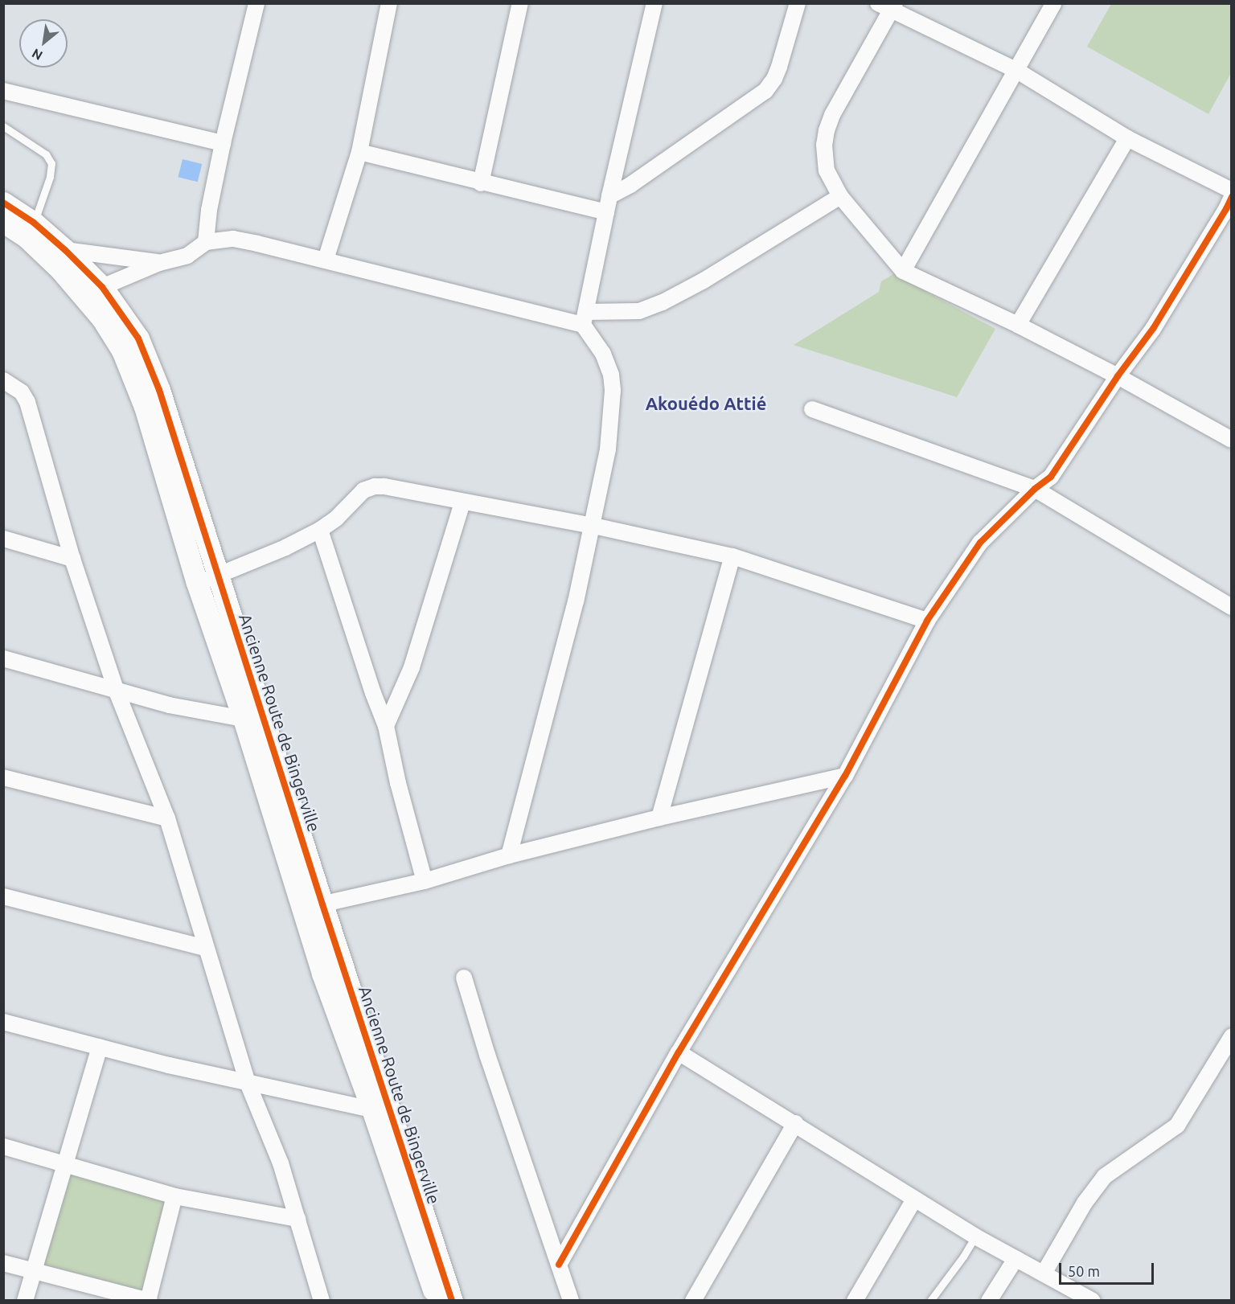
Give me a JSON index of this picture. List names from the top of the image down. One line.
{"streets":{"street":["Ancienne Route de Bingerville"]},"districts":["Akouédo Attié"],"scale_bar":"50 m","north":"bottom left"}
